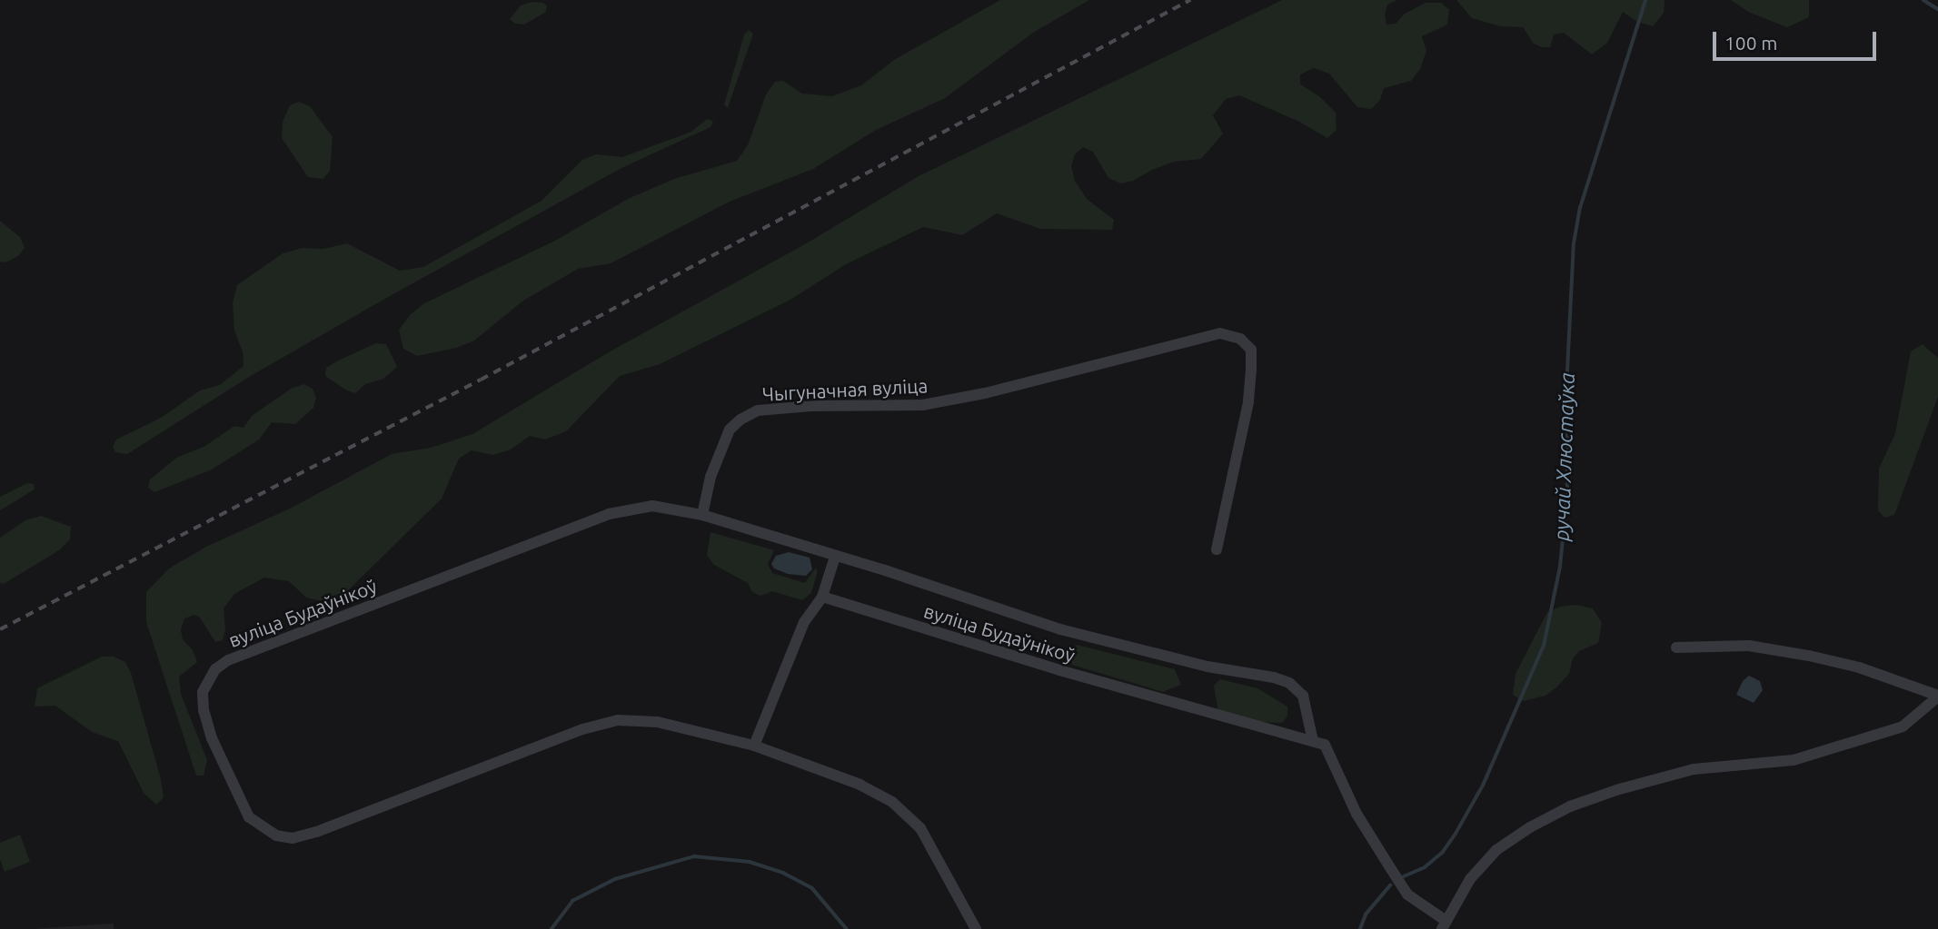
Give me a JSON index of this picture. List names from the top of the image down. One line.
{"streets":{"street":["Чыгуначная вуліца","вуліца Будаўнікоў"]},"crossings":[["Чыгуначная вуліца","вуліца Будаўнікоў"]],"water":["ручай Хлюстаўка"],"scale_bar":"100 m"}
